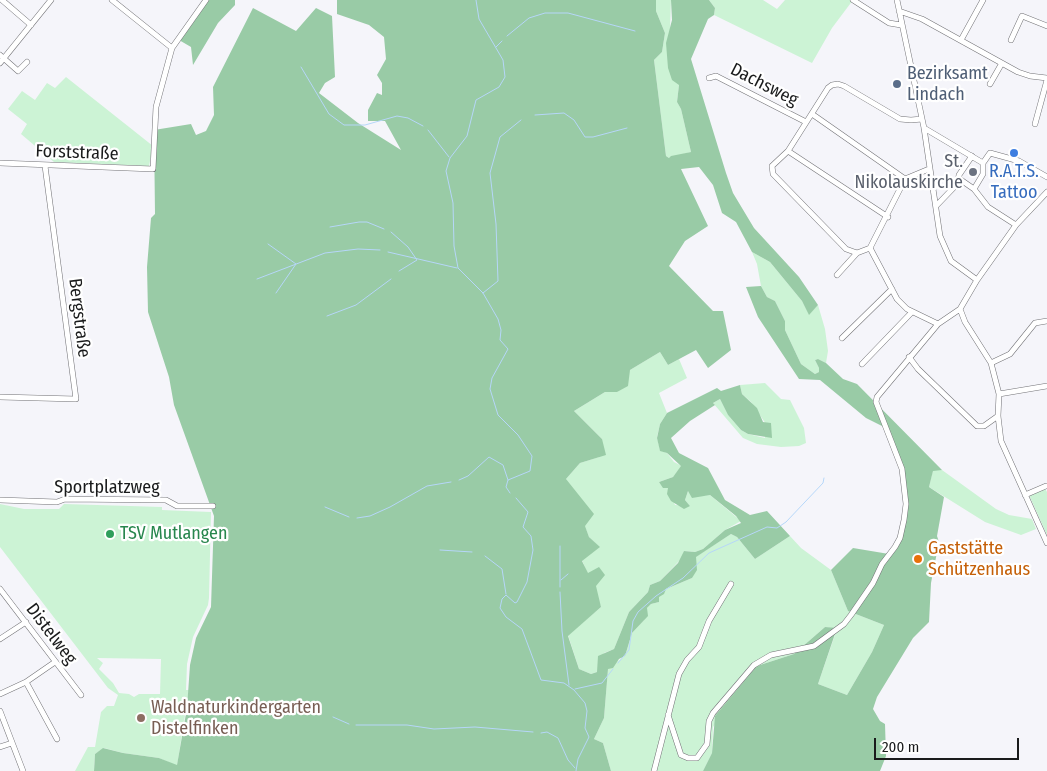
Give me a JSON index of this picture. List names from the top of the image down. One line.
{"streets":{"street":["Dachsweg","Forststraße","Bergstraße","Sportplatzweg","Distelweg"]},"crossings":[["Forststraße","Bergstraße"]],"places":["Bezirksamt Lindach","R.A.T.S. Tattoo","St. Nikolauskirche","TSV Mutlangen","Gaststätte Schützenhaus","Waldnaturkindergarten Distelfinken"],"scale_bar":"200 m"}
